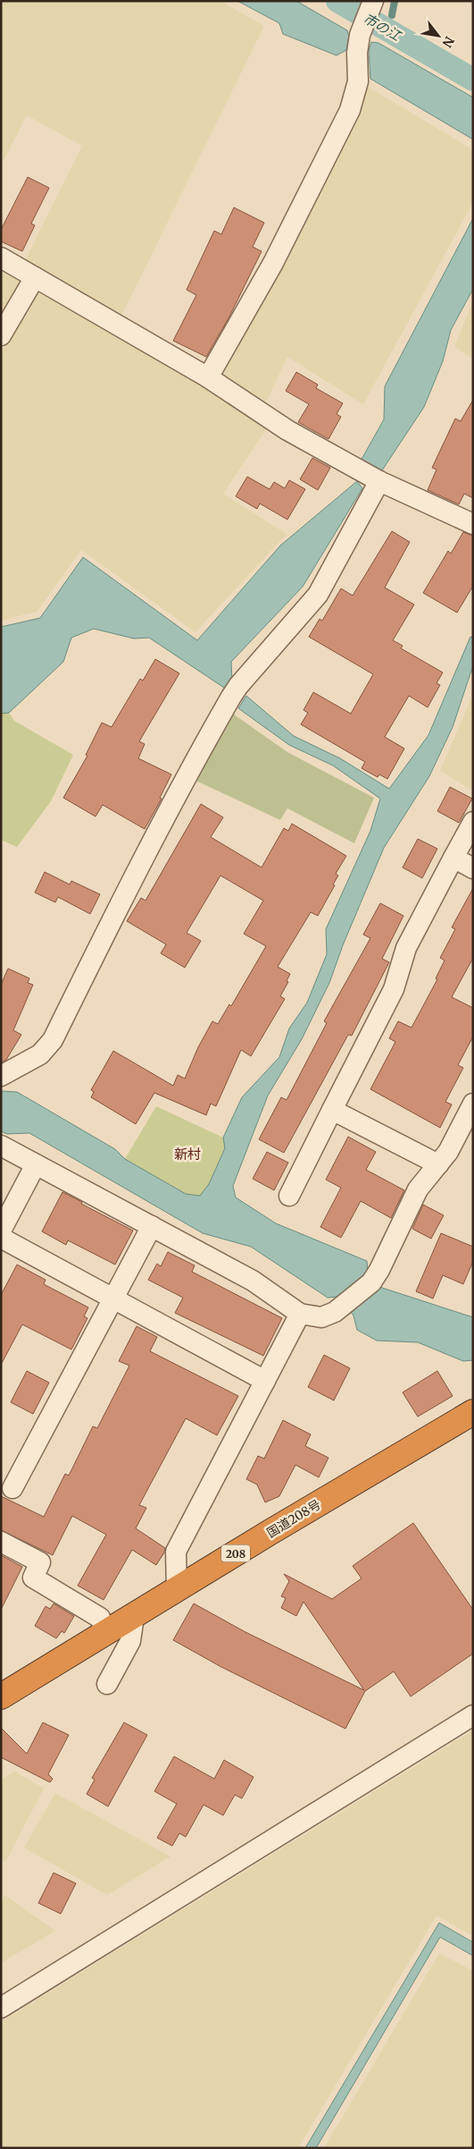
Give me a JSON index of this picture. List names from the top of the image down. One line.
{"streets":{"highway":["国道208号","208"]},"districts":["新村"],"water":["市の江"],"north":"bottom right"}
